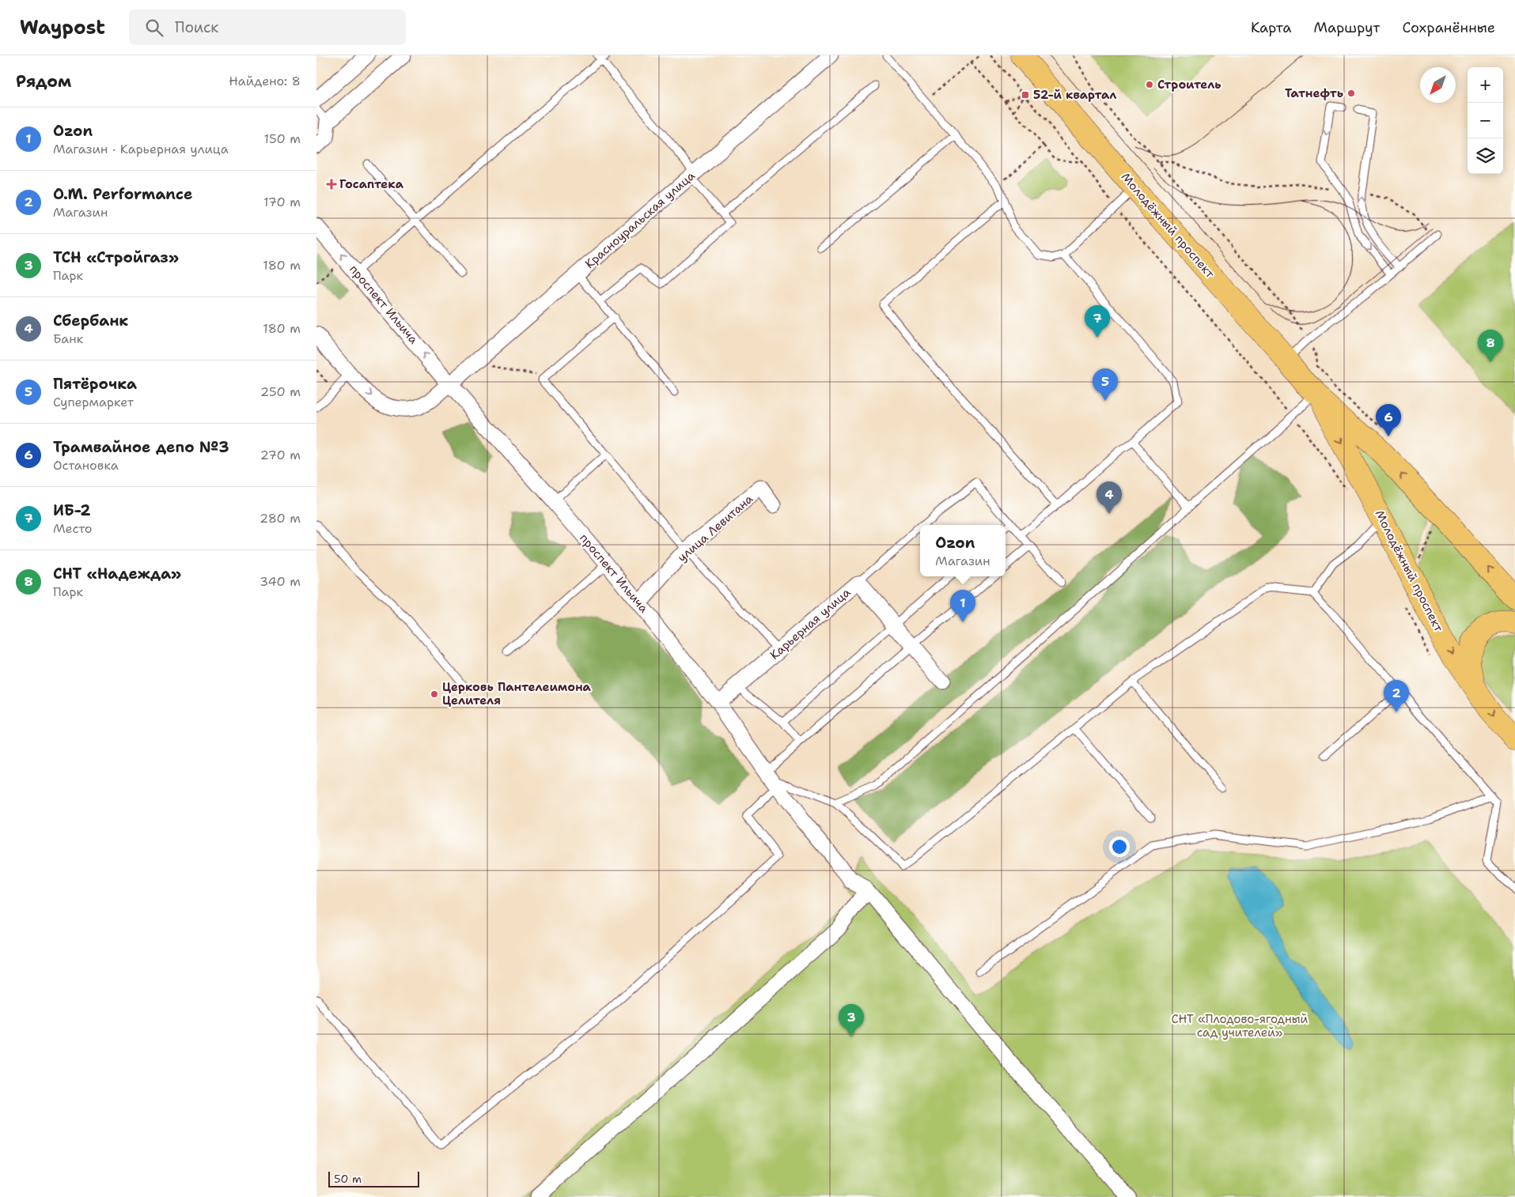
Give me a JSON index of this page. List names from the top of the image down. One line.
{"streets":{"main road":["Молодёжный проспект"],"street":["Красноуральская улица","проспект Ильича","улица Левитана","Карьерная улица"]},"crossings":[["Красноуральская улица","проспект Ильича"],["проспект Ильича","улица Левитана"],["проспект Ильича","Карьерная улица"]],"parks":["СНТ «Плодово-ягодный сад учителей»"],"places":{"other":["Строитель","Татнефть","Церковь Пантелеимона Целителя"],"transit":["52-й квартал"],"health":["Госаптека"]},"scale_bar":"50 m","north":"bottom left","page":{"header":"Waypost","search":"Поиск","nav":["Карта","Маршрут","Сохранённые"],"heading":["Рядом","Найдено: 8"],"map_buttons":["+","−"],"list":[{"mark":"1","name":"Ozon","note":"Магазин · Карьерная улица","value":"150 m"},{"mark":"2","name":"O.M. Performance","note":"Магазин","value":"170 m"},{"mark":"3","name":"ТСН «Стройгаз»","note":"Парк","value":"180 m"},{"mark":"4","name":"Сбербанк","note":"Банк","value":"180 m"},{"mark":"5","name":"Пятёрочка","note":"Супермаркет","value":"250 m"},{"mark":"6","name":"Трамвайное депо №3","note":"Остановка","value":"270 m"},{"mark":"7","name":"ИБ-2","note":"Место","value":"280 m"},{"mark":"8","name":"СНТ «Надежда»","note":"Парк","value":"340 m"}],"pins":["7","8","5","6","4","1","2","3"],"popup":["Ozon","Магазин"],"scale":"50 m"}}
